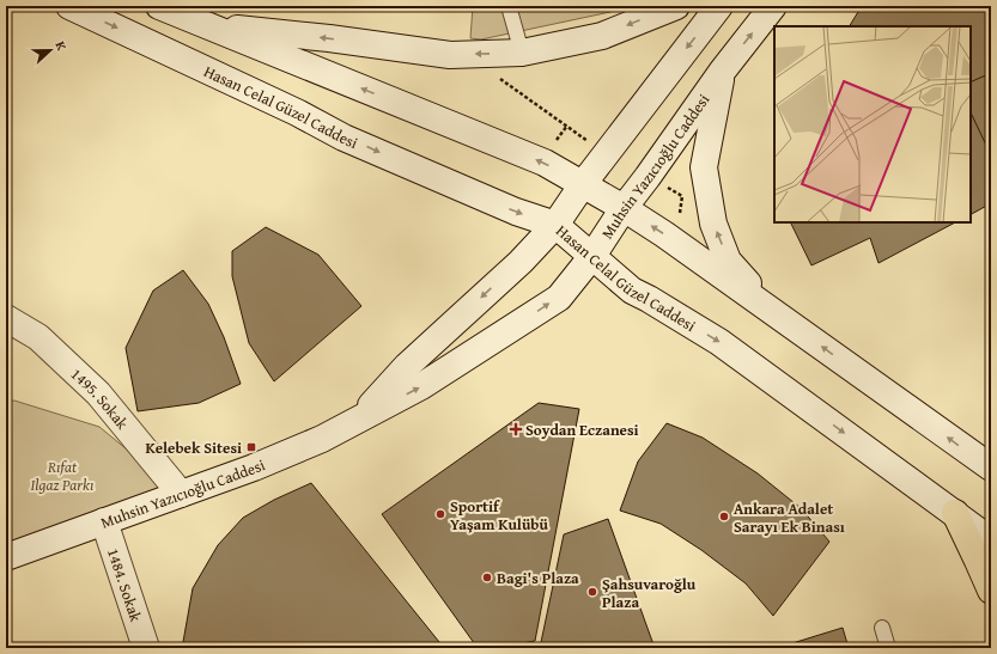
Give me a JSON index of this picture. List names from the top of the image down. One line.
{"streets":{"main road":["Hasan Celal Güzel Caddesi","Muhsin Yazıcıoğlu Caddesi","1495. Sokak","1484. Sokak"]},"crossings":[["Hasan Celal Güzel Caddesi","Muhsin Yazıcıoğlu Caddesi"],["Muhsin Yazıcıoğlu Caddesi","1495. Sokak"],["Muhsin Yazıcıoğlu Caddesi","1484. Sokak"]],"parks":["Rıfat Ilgaz Parkı"],"places":{"health":["Soydan Eczanesi"],"transit":["Kelebek Sitesi"],"other":["Sportif Yaşam Kulübü","Ankara Adalet Sarayı Ek Binası","Bagi's Plaza","Şahsuvaroğlu Plaza"]},"north":"right"}
